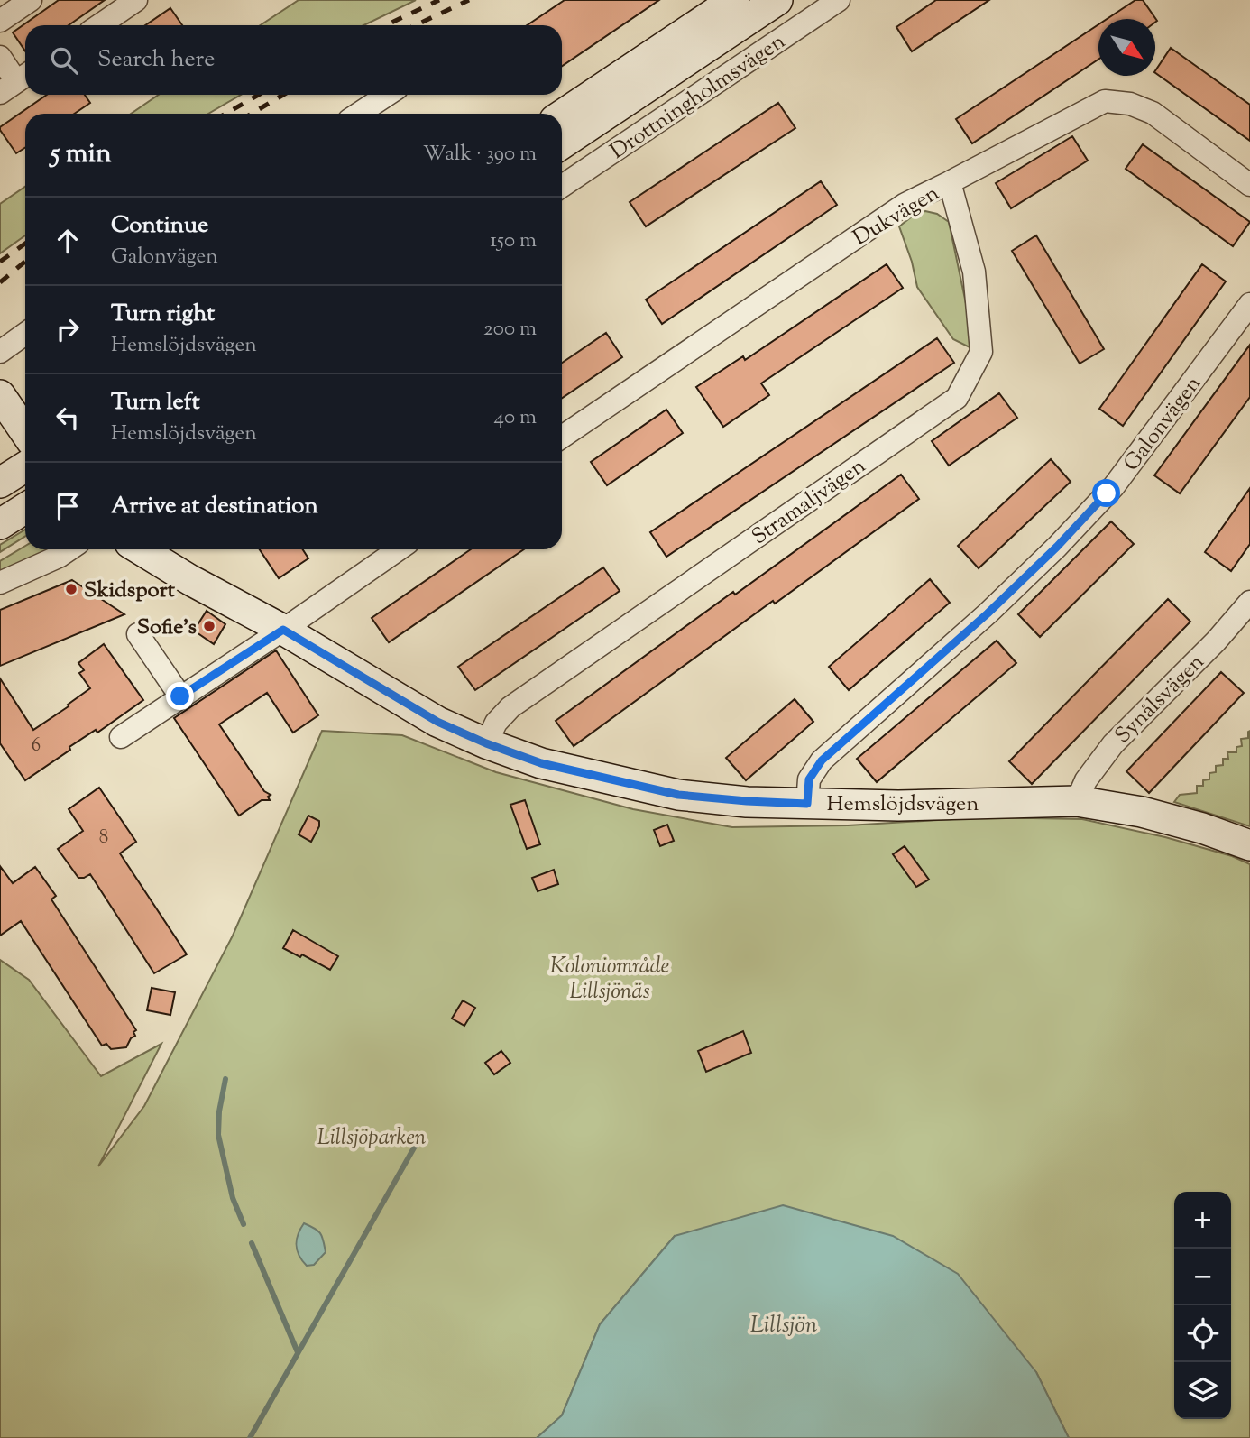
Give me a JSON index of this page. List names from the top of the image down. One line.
{"streets":{"street":["Drottningholmsvägen","Dukvägen","Galonvägen","Stramaljvägen","Synålsvägen","Hemslöjdsvägen"]},"crossings":[["Dukvägen","Stramaljvägen"],["Galonvägen","Hemslöjdsvägen"],["Stramaljvägen","Hemslöjdsvägen"],["Synålsvägen","Hemslöjdsvägen"]],"water":["Lillsjön"],"parks":["Koloniområde Lillsjönäs","Lillsjöparken"],"places":["Skidsport","Sofie's"],"house_numbers":["6","8"],"north":"bottom right","page":{"search":"Search here","heading":["5 min","Walk · 390 m"],"list":[["Continue","Galonvägen","150 m"],["Turn right","Hemslöjdsvägen","200 m"],["Turn left","Hemslöjdsvägen","40 m"],"Arrive at destination"],"map_buttons":["+","−"]}}
